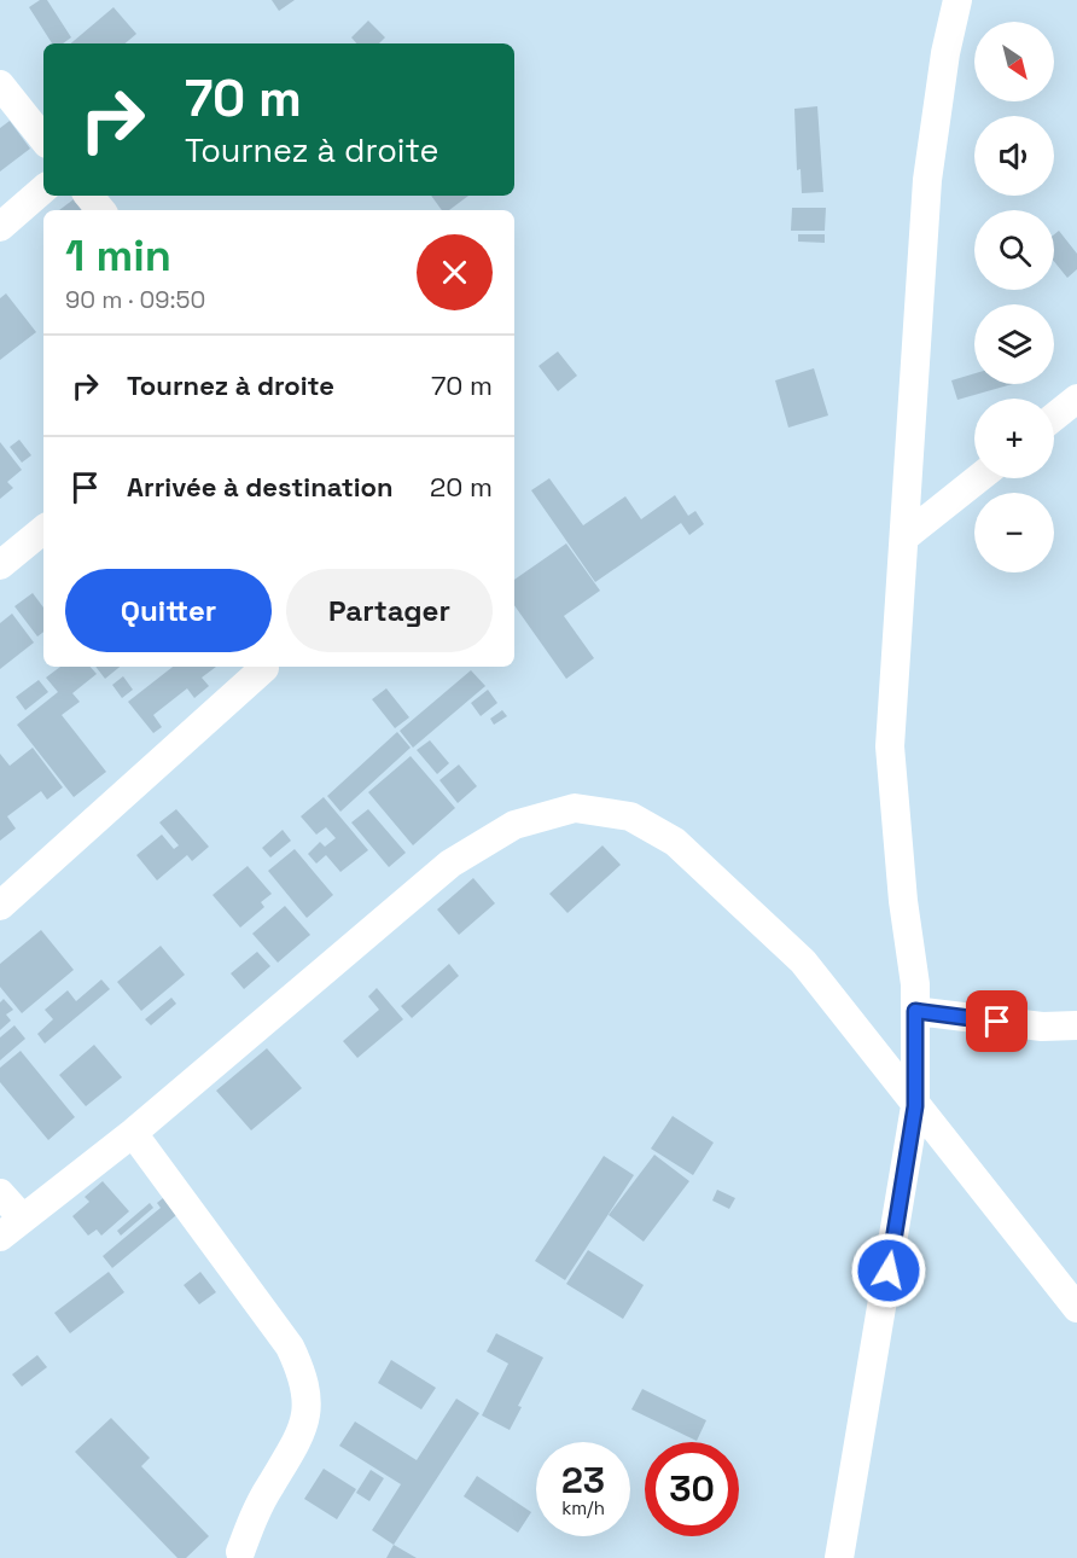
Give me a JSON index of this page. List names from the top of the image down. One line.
{"north":"bottom right","page":{"map_buttons":["+","−"],"turn":["70 m","Tournez à droite"],"heading":["1 min","90 m · 09:50"],"list":[{"name":"Tournez à droite","value":"70 m"},{"name":"Arrivée à destination","value":"20 m"}],"buttons":["Quitter","Partager"],"speed":"23 km/h","limit":"30"}}
